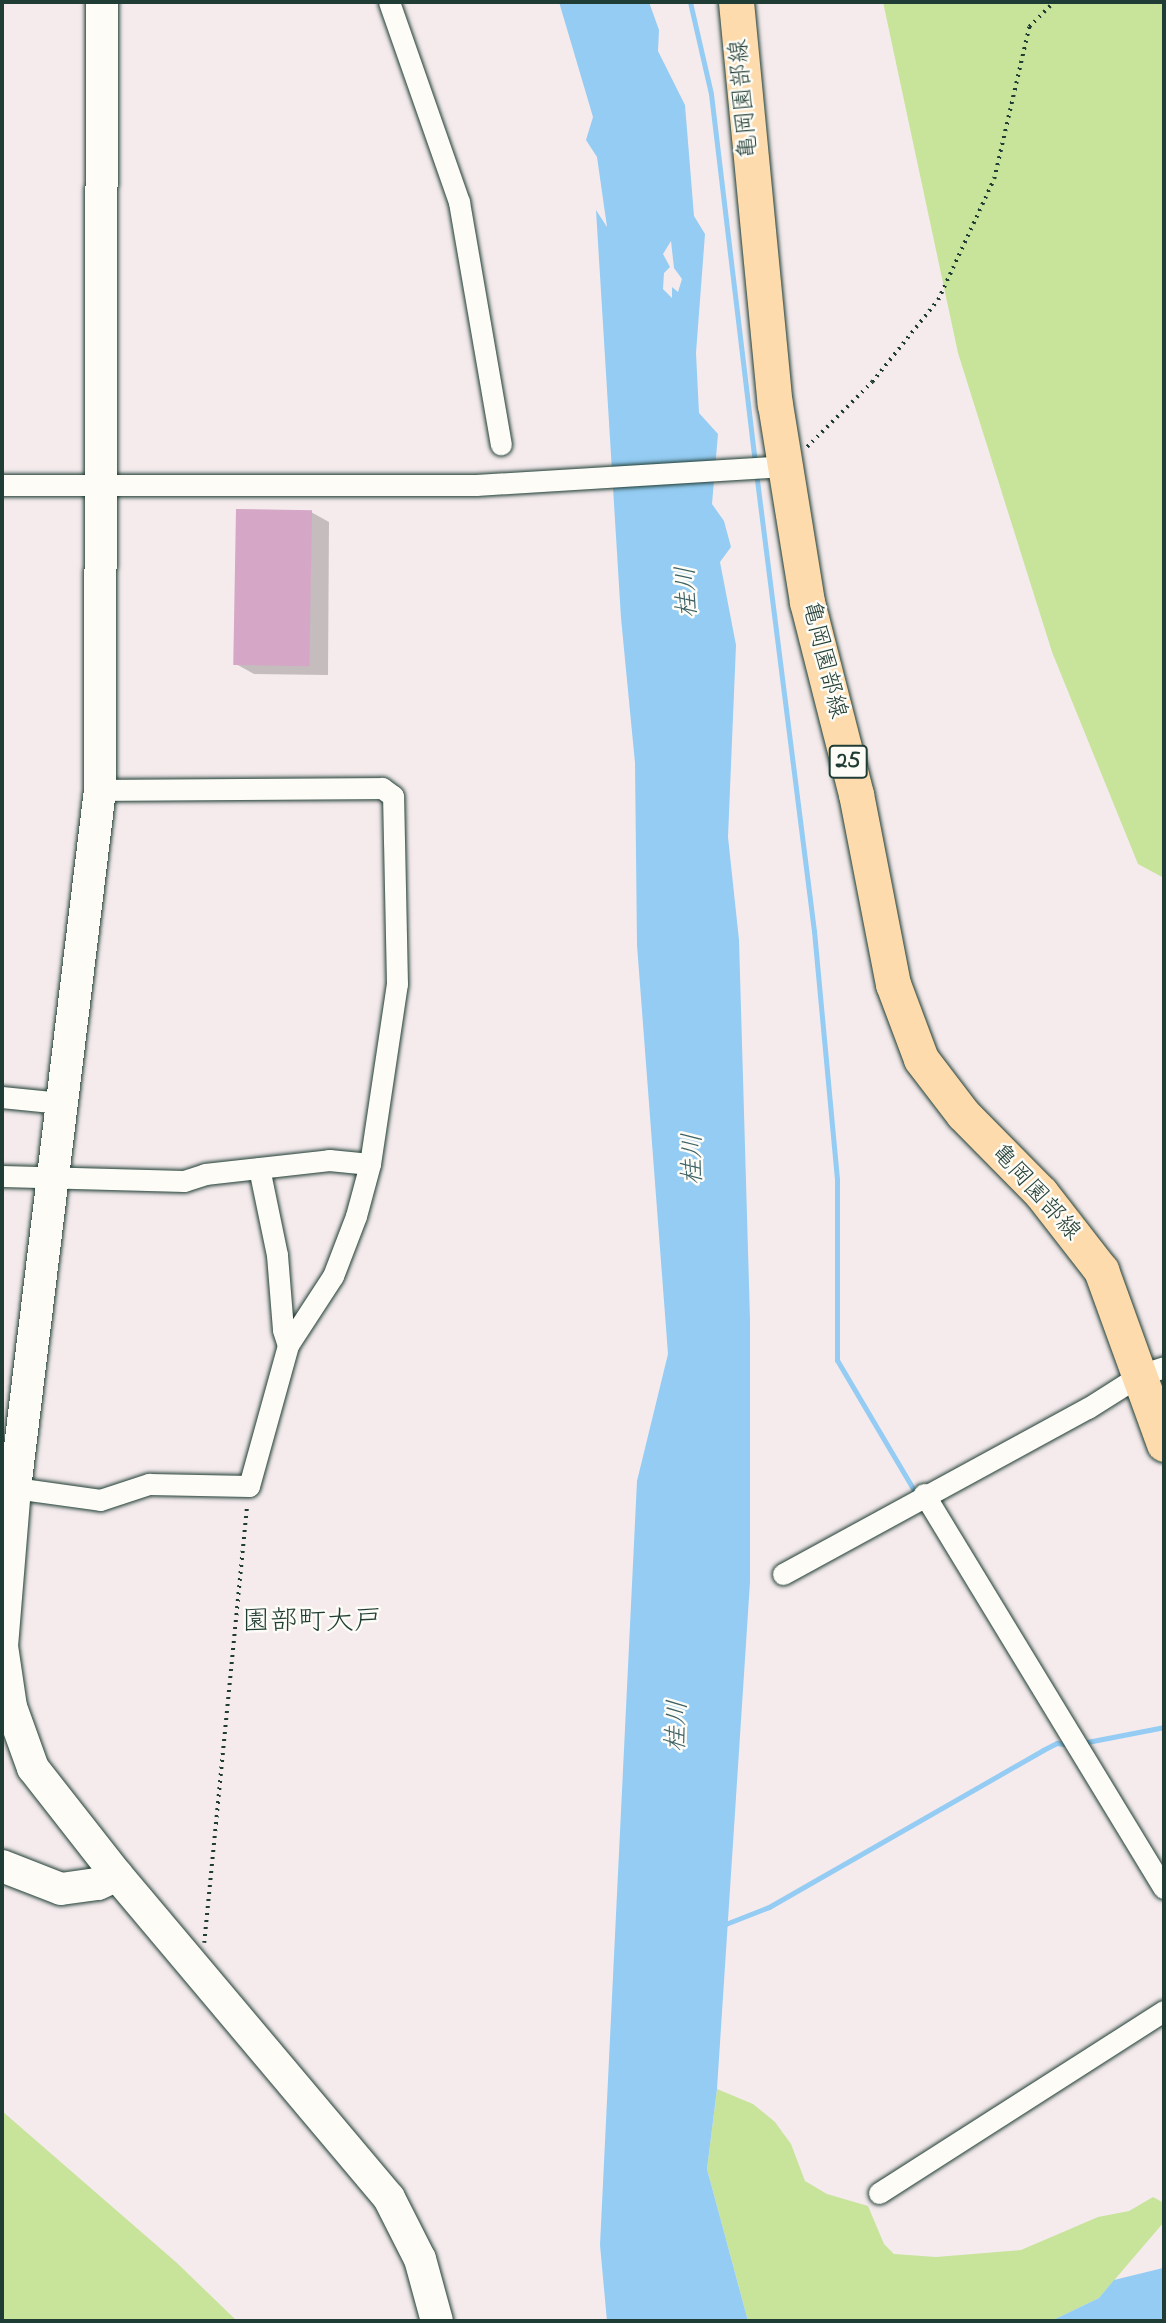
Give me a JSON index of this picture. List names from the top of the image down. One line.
{"streets":{"main road":["亀岡園部線","25"]},"districts":["園部町大戸"],"water":["桂川"]}
